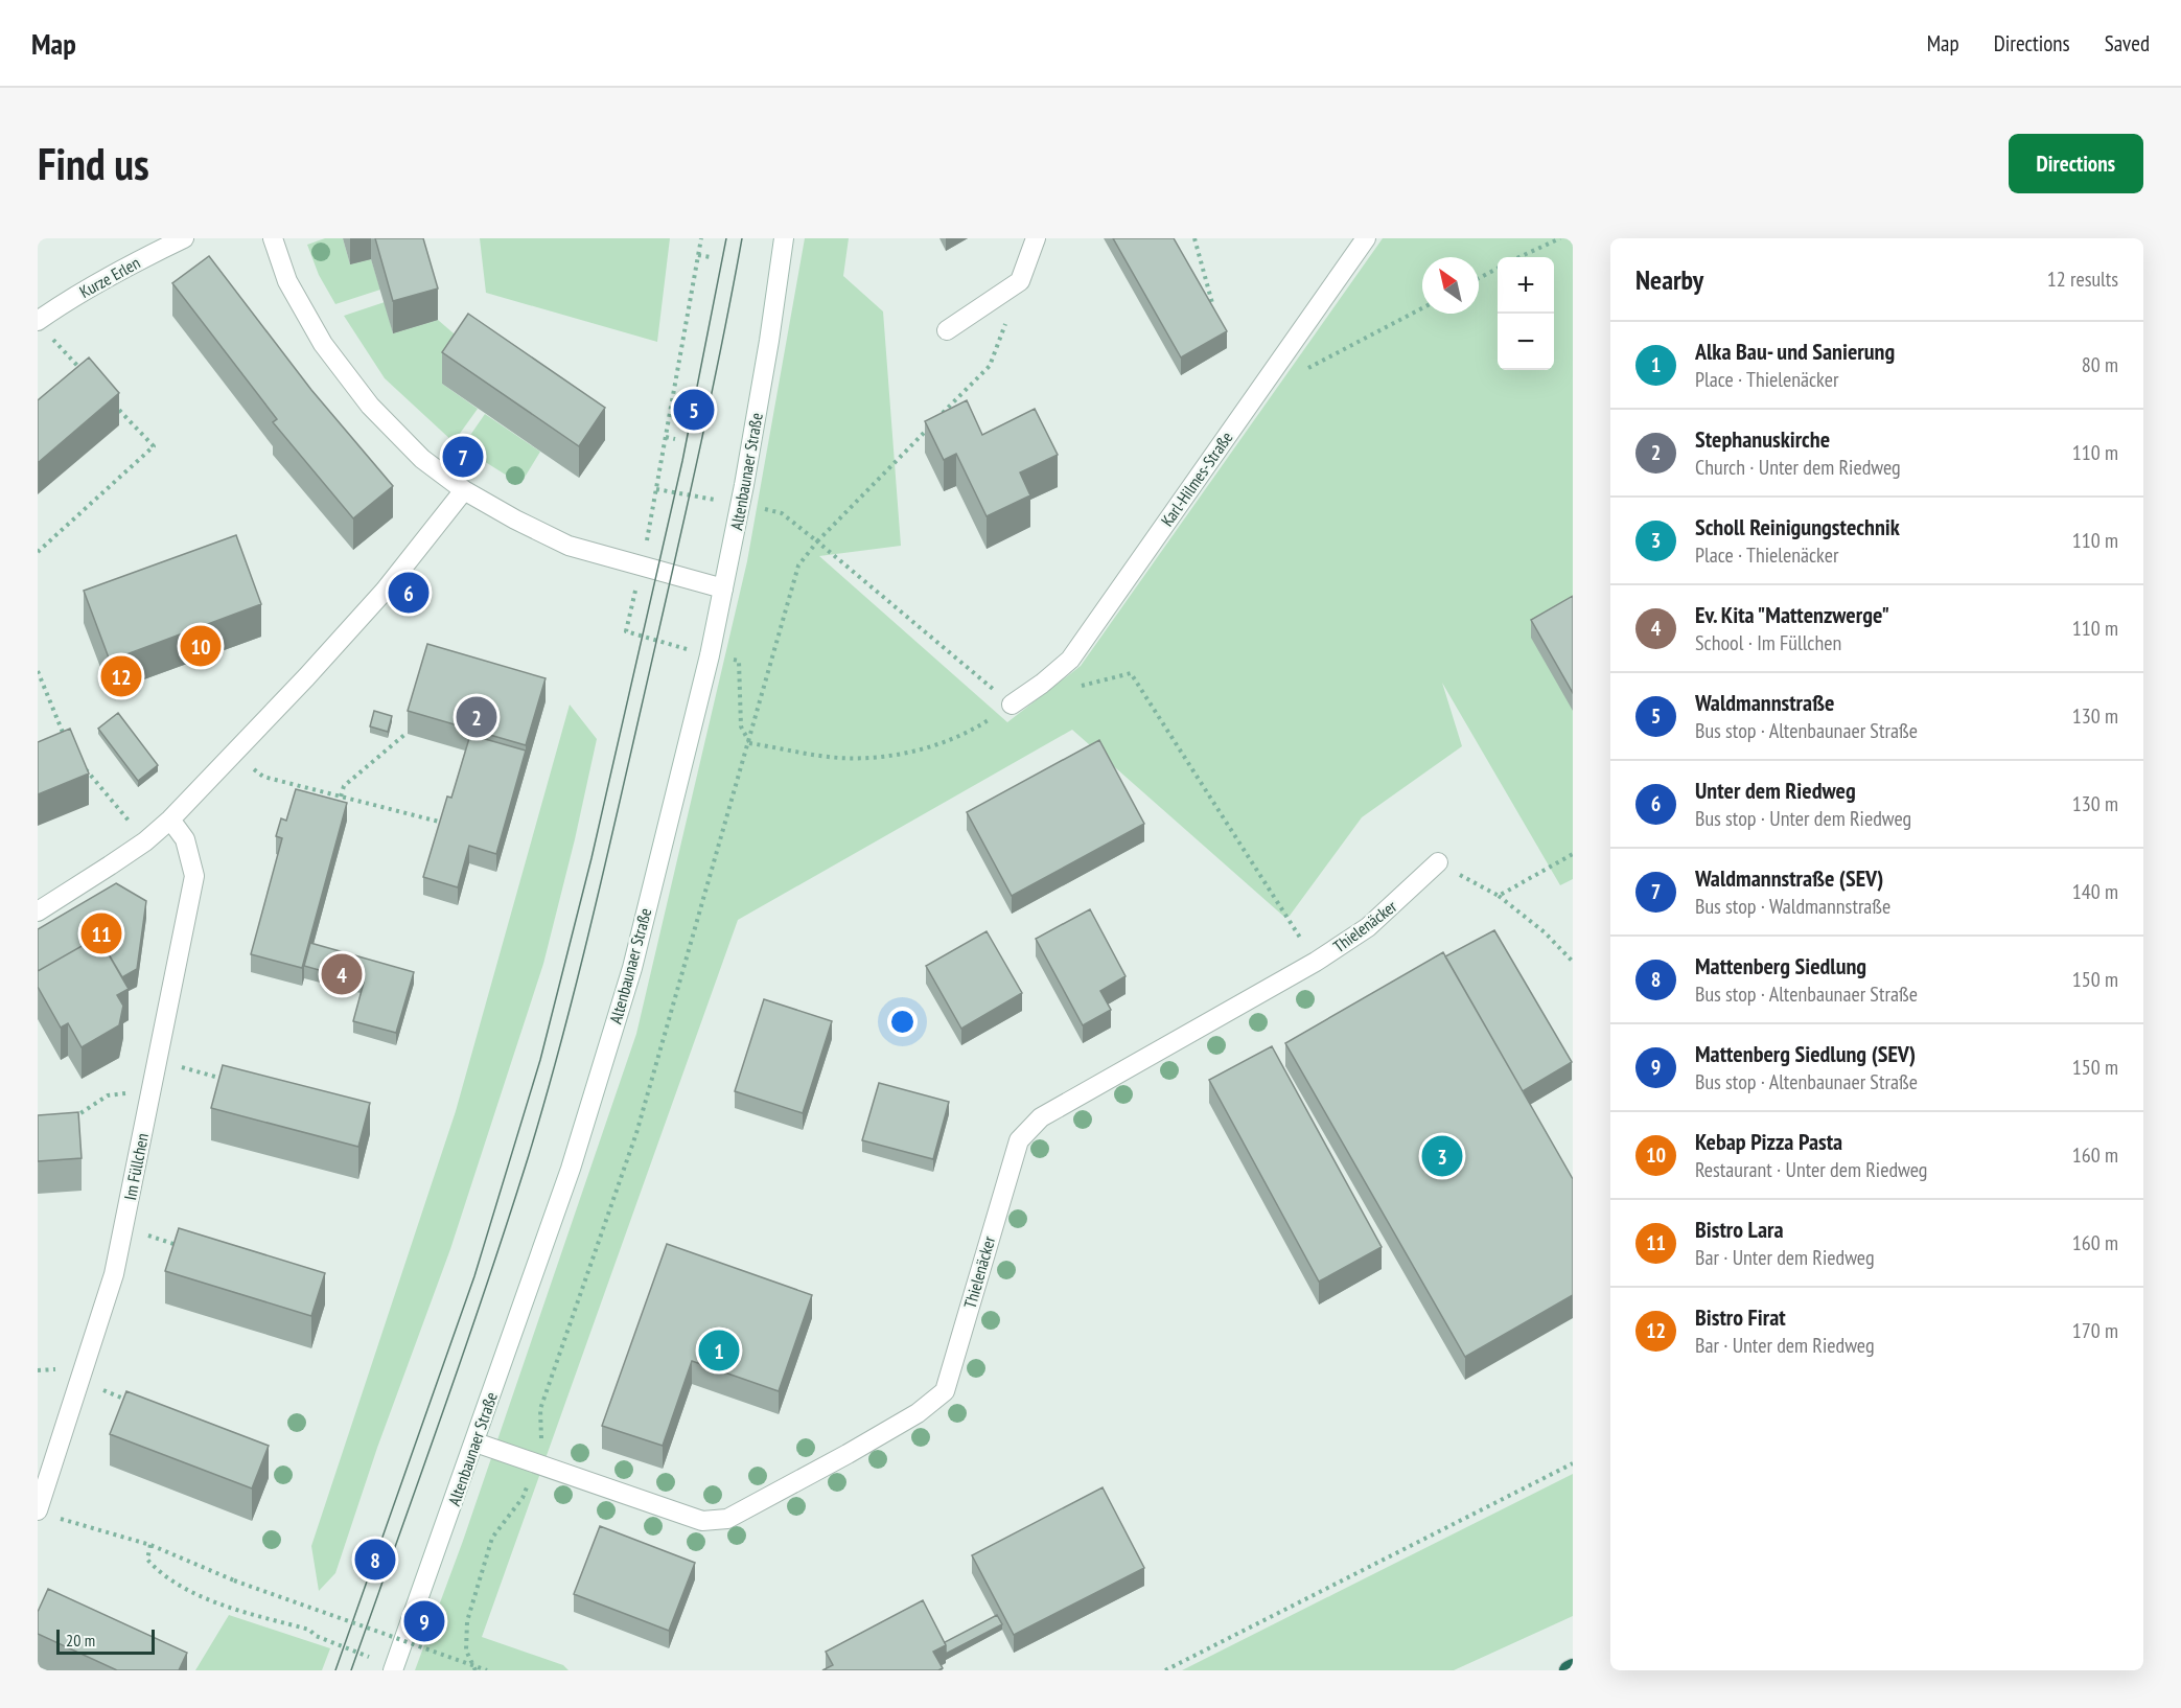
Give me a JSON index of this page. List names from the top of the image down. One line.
{"streets":{"street":["Kurze Erlen","Altenbaunaer Straße","Karl-Hilmes-Straße","Thielenäcker","Im Füllchen"]},"crossings":[["Altenbaunaer Straße","Thielenäcker"]],"scale_bar":"20 m","north":"top left","page":{"header":"Map","nav":["Map","Directions","Saved"],"buttons":"Directions","title":"Find us","heading":["Nearby","12 results"],"map_buttons":["+","−"],"list":[{"mark":"1","name":"Alka Bau- und Sanierung","note":"Place · Thielenäcker","value":"80 m"},{"mark":"2","name":"Stephanuskirche","note":"Church · Unter dem Riedweg","value":"110 m"},{"mark":"3","name":"Scholl Reinigungstechnik","note":"Place · Thielenäcker","value":"110 m"},{"mark":"4","name":"Ev. Kita \"Mattenzwerge\"","note":"School · Im Füllchen","value":"110 m"},{"mark":"5","name":"Waldmannstraße","note":"Bus stop · Altenbaunaer Straße","value":"130 m"},{"mark":"6","name":"Unter dem Riedweg","note":"Bus stop · Unter dem Riedweg","value":"130 m"},{"mark":"7","name":"Waldmannstraße (SEV)","note":"Bus stop · Waldmannstraße","value":"140 m"},{"mark":"8","name":"Mattenberg Siedlung","note":"Bus stop · Altenbaunaer Straße","value":"150 m"},{"mark":"9","name":"Mattenberg Siedlung (SEV)","note":"Bus stop · Altenbaunaer Straße","value":"150 m"},{"mark":"10","name":"Kebap Pizza Pasta","note":"Restaurant · Unter dem Riedweg","value":"160 m"},{"mark":"11","name":"Bistro Lara","note":"Bar · Unter dem Riedweg","value":"160 m"},{"mark":"12","name":"Bistro Firat","note":"Bar · Unter dem Riedweg","value":"170 m"}],"pins":["5","7","6","10","12","2","11","4","3","1","8","9"],"scale":"20 m"}}
